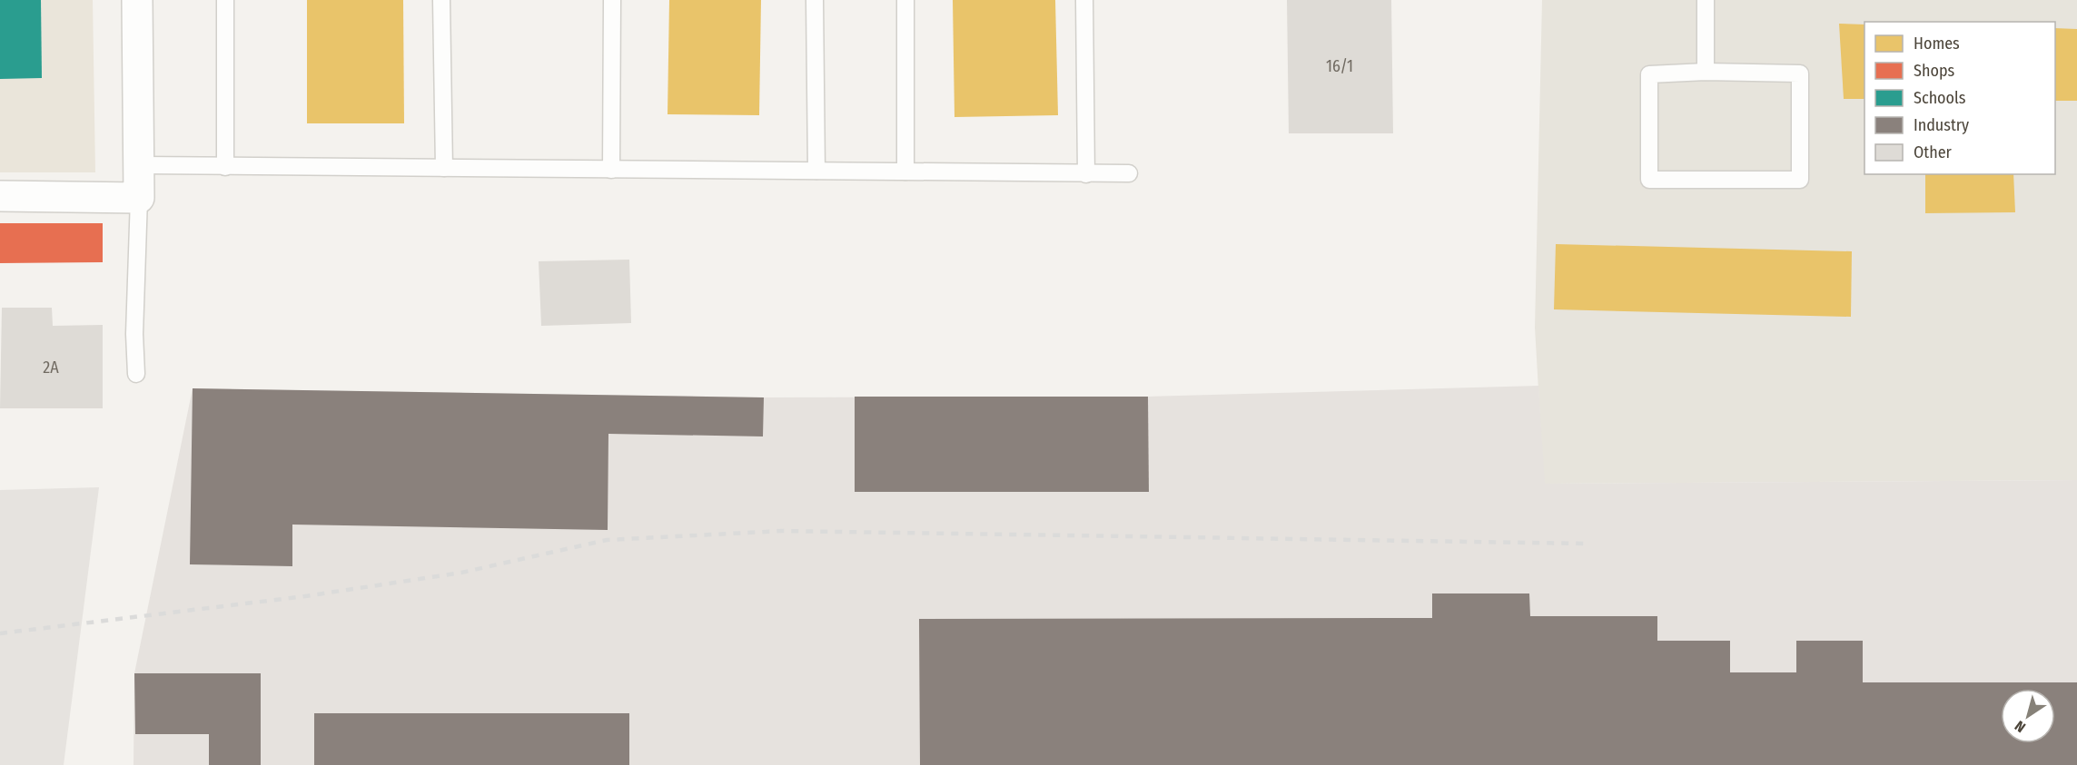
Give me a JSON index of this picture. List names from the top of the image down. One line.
{"house_numbers":["16/1","2А"],"legend":["Homes","Shops","Schools","Industry","Other"],"north":"bottom left"}
